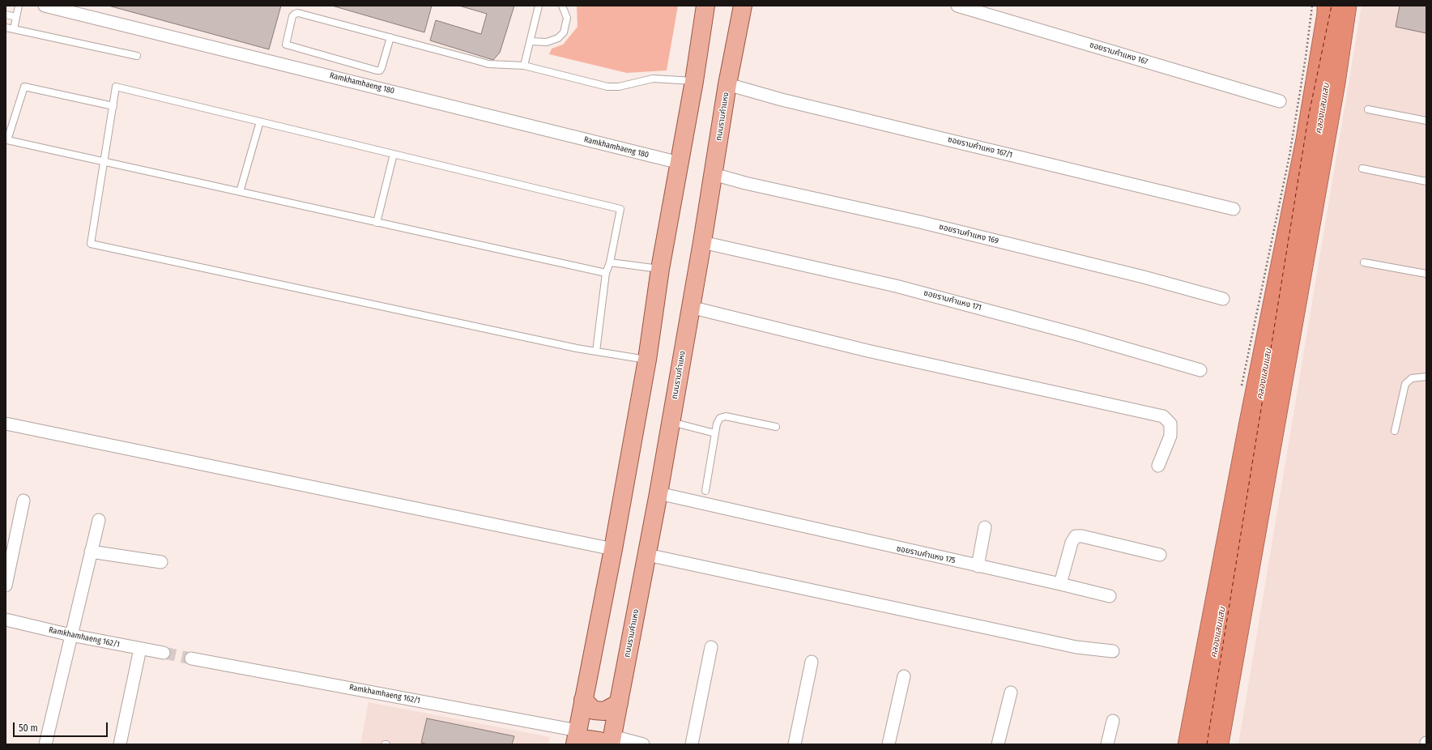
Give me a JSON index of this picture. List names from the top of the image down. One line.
{"streets":{"main road":["ถนนรามคำแหง"],"street":["ซอยรามคำแหง 167","Ramkhamhaeng 180","ซอยรามคำแหง 167/1","ซอยรามคำแหง 169","ซอยรามคำแหง 171","ซอยรามคำแหง 175","Ramkhamhaeng 162/1"]},"crossings":[["ถนนรามคำแหง","ซอยรามคำแหง 167/1"],["ถนนรามคำแหง","ซอยรามคำแหง 169"],["ถนนรามคำแหง","ซอยรามคำแหง 171"],["ถนนรามคำแหง","ซอยรามคำแหง 175"]],"water":["คลองแสนแสบ"],"scale_bar":"50 m"}
